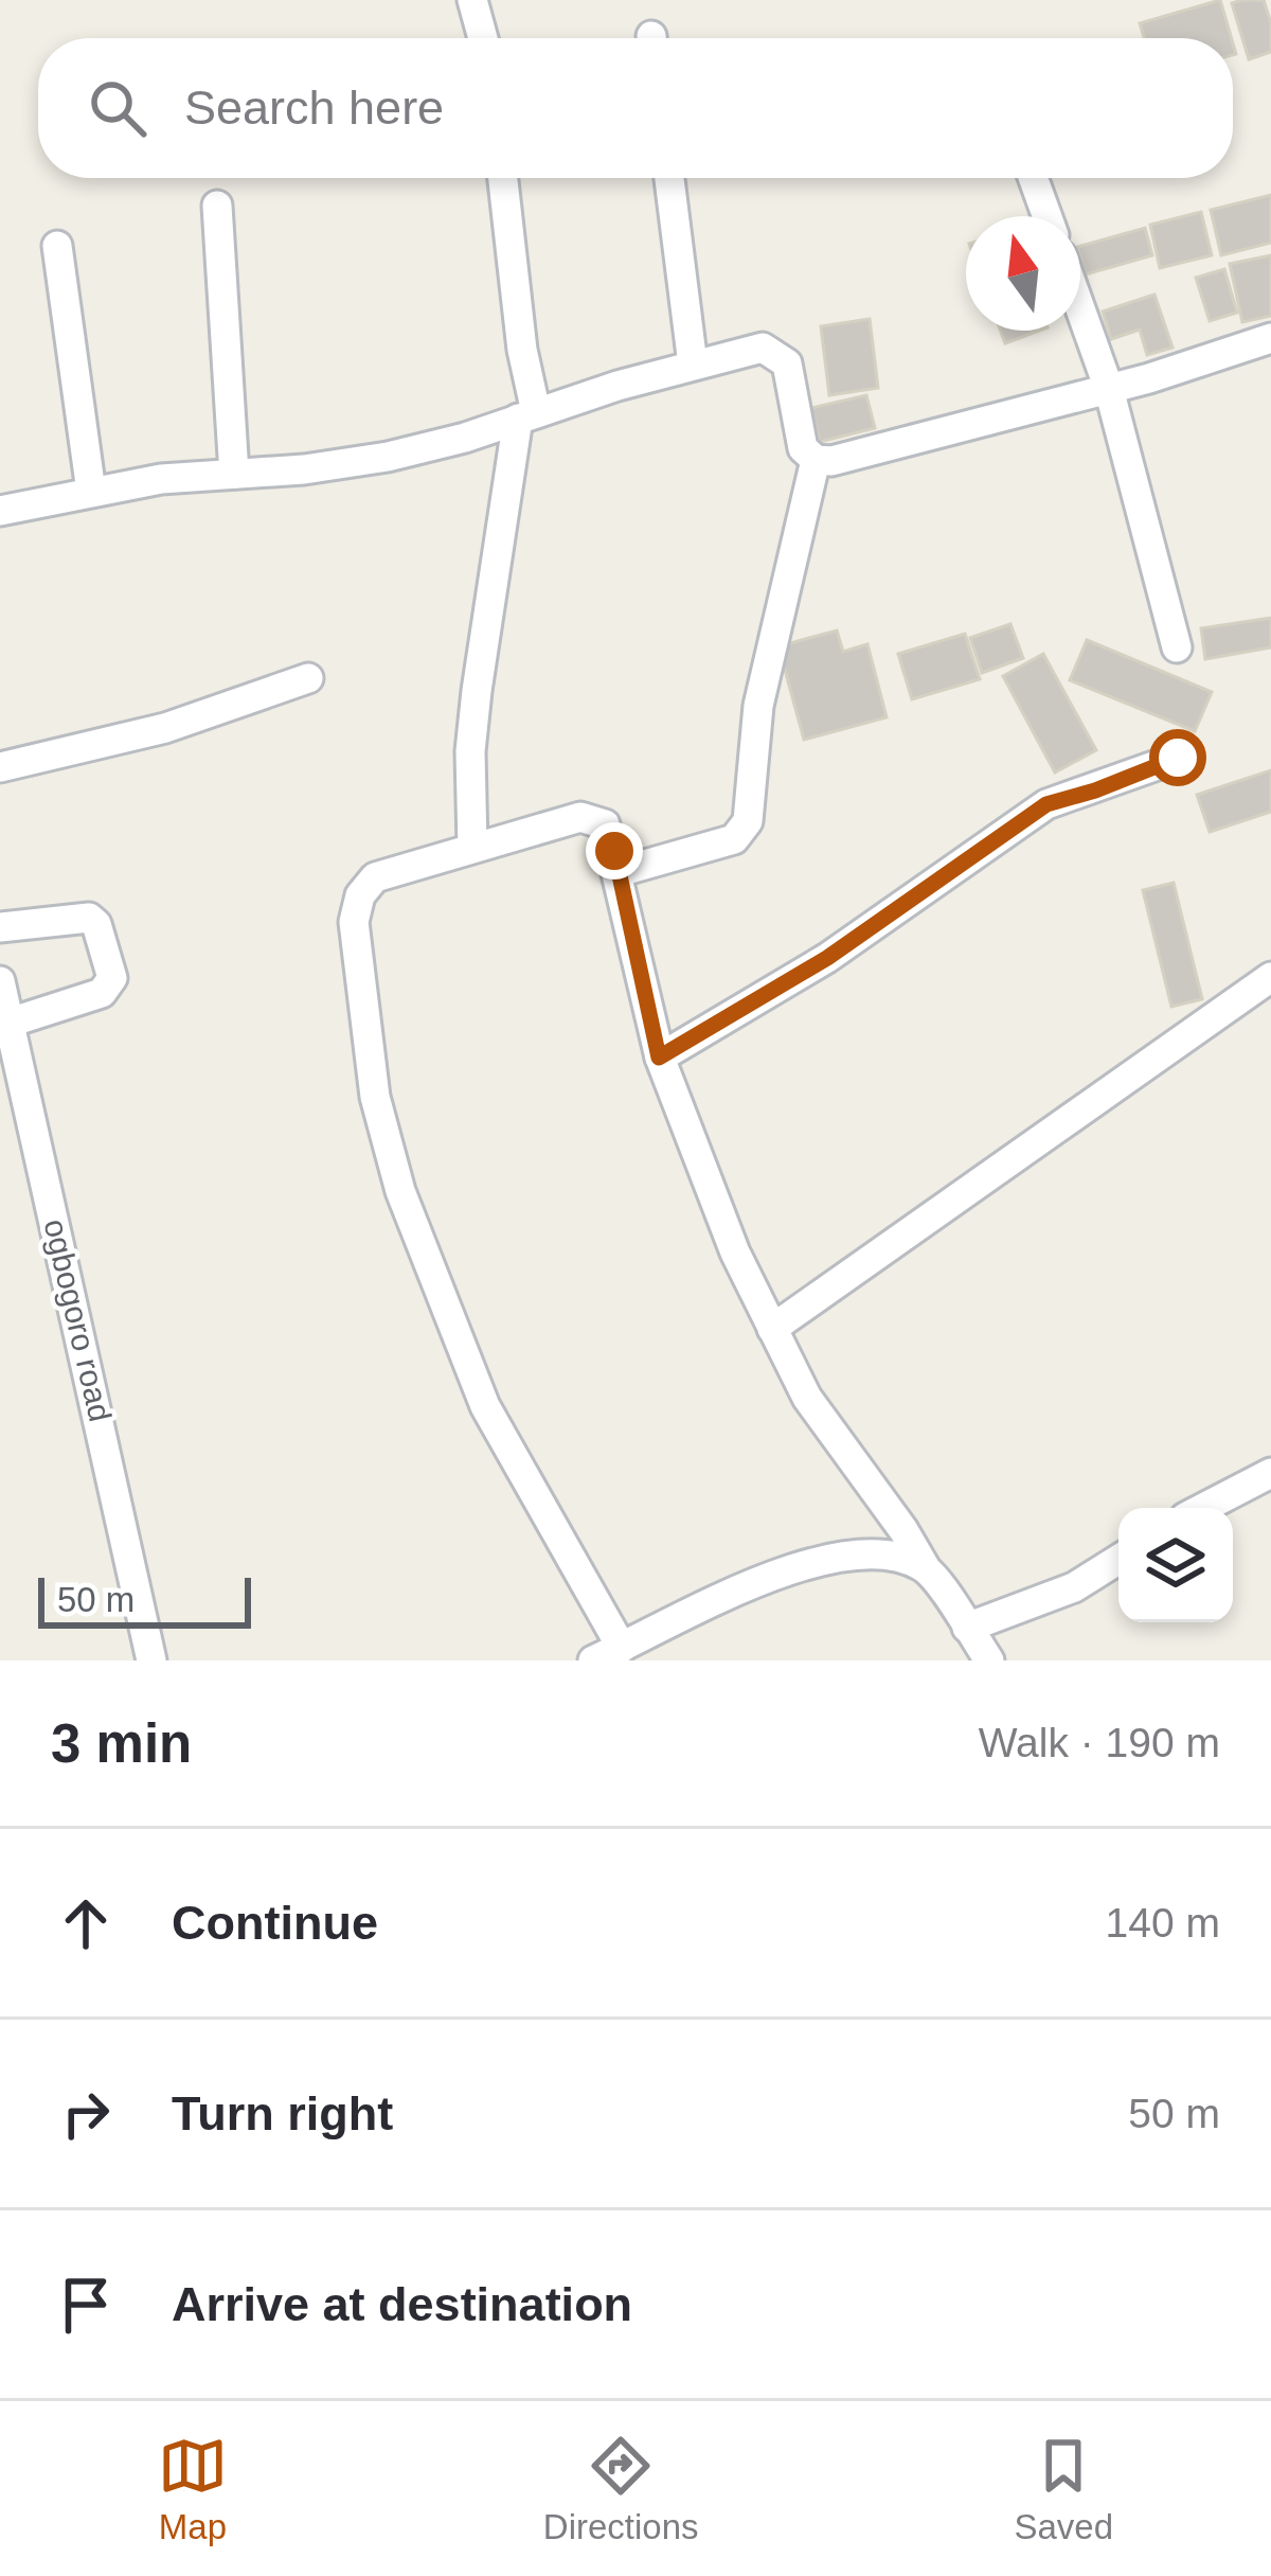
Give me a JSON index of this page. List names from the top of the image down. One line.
{"streets":{"street":["ogbogoro road"]},"scale_bar":"50 m","north":"top","page":{"search":"Search here","scale":"50 m","heading":["3 min","Walk · 190 m"],"list":[["Continue","140 m"],["Turn right","50 m"],"Arrive at destination"],"nav":["Map","Directions","Saved"]}}
